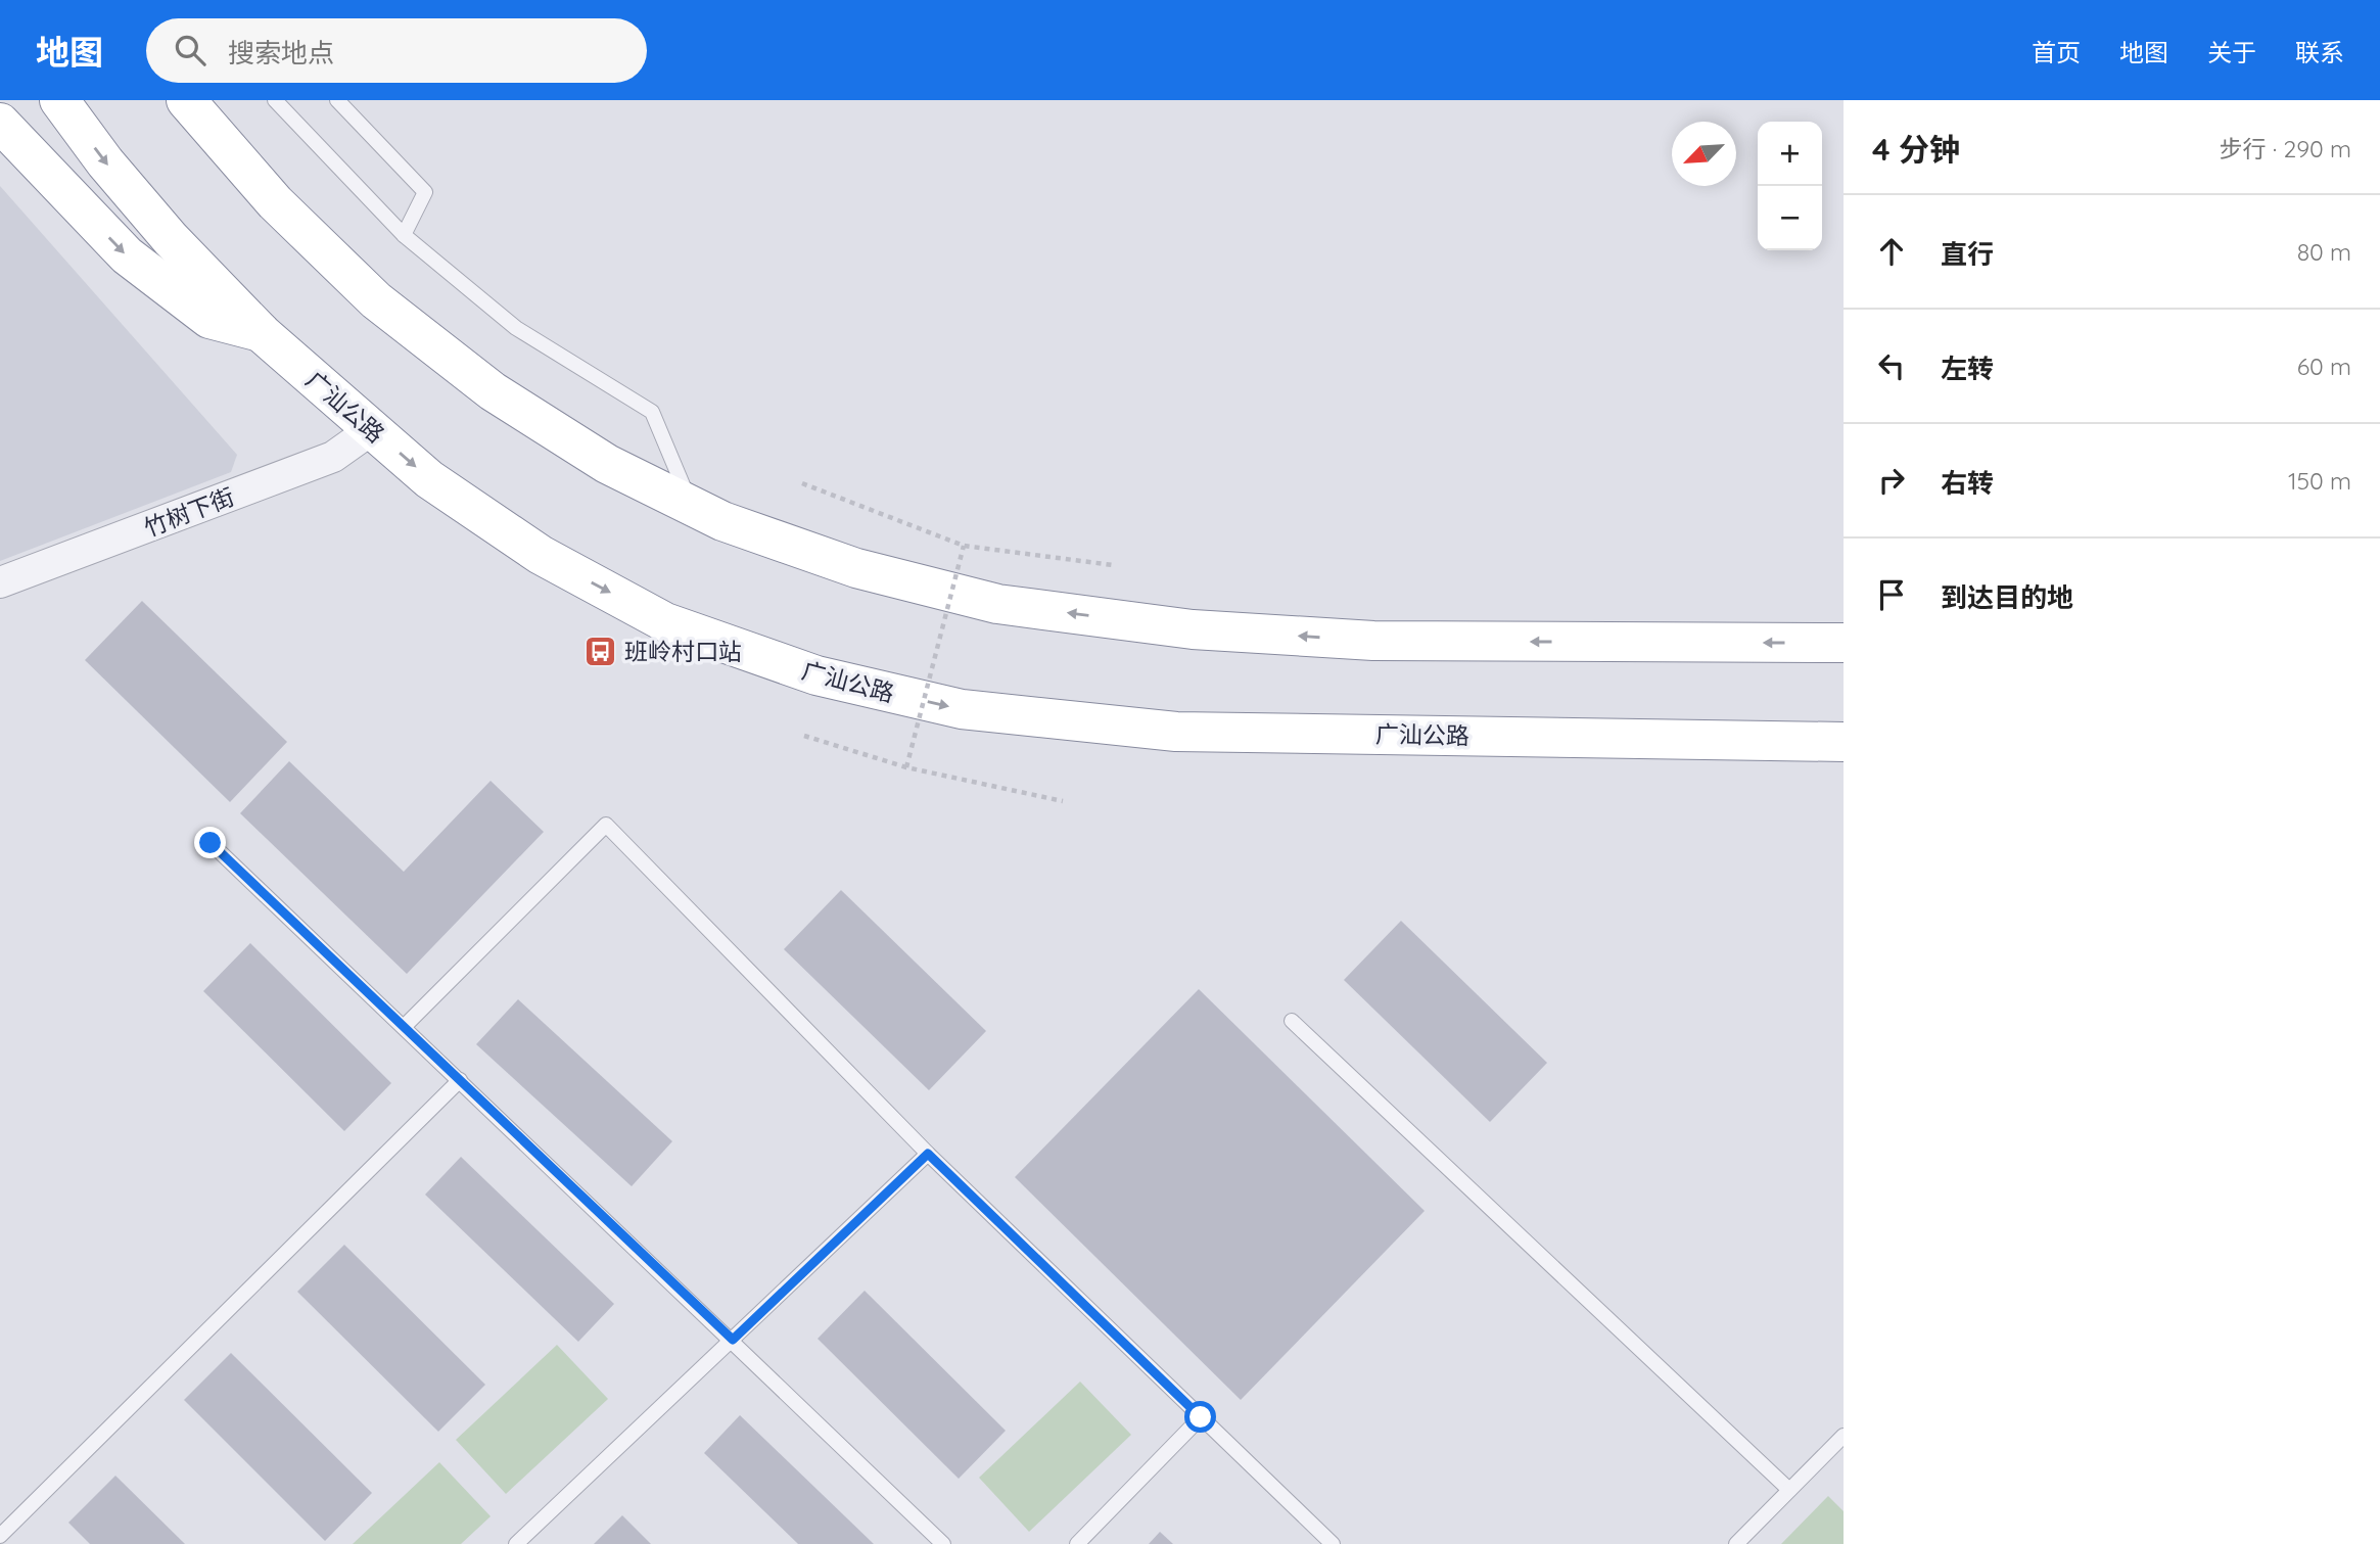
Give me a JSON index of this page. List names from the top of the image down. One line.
{"streets":{"highway":["广汕公路"],"street":["竹树下街"]},"crossings":[["广汕公路","竹树下街"]],"places":{"bus stop":["班岭村口站"]},"north":"bottom left","page":{"header":"地图","search":"搜索地点","nav":["首页","地图","关于","联系"],"heading":["4 分钟","步行 · 290 m"],"map_buttons":["+","−"],"list":[["直行","80 m"],["左转","60 m"],["右转","150 m"],"到达目的地"]}}
